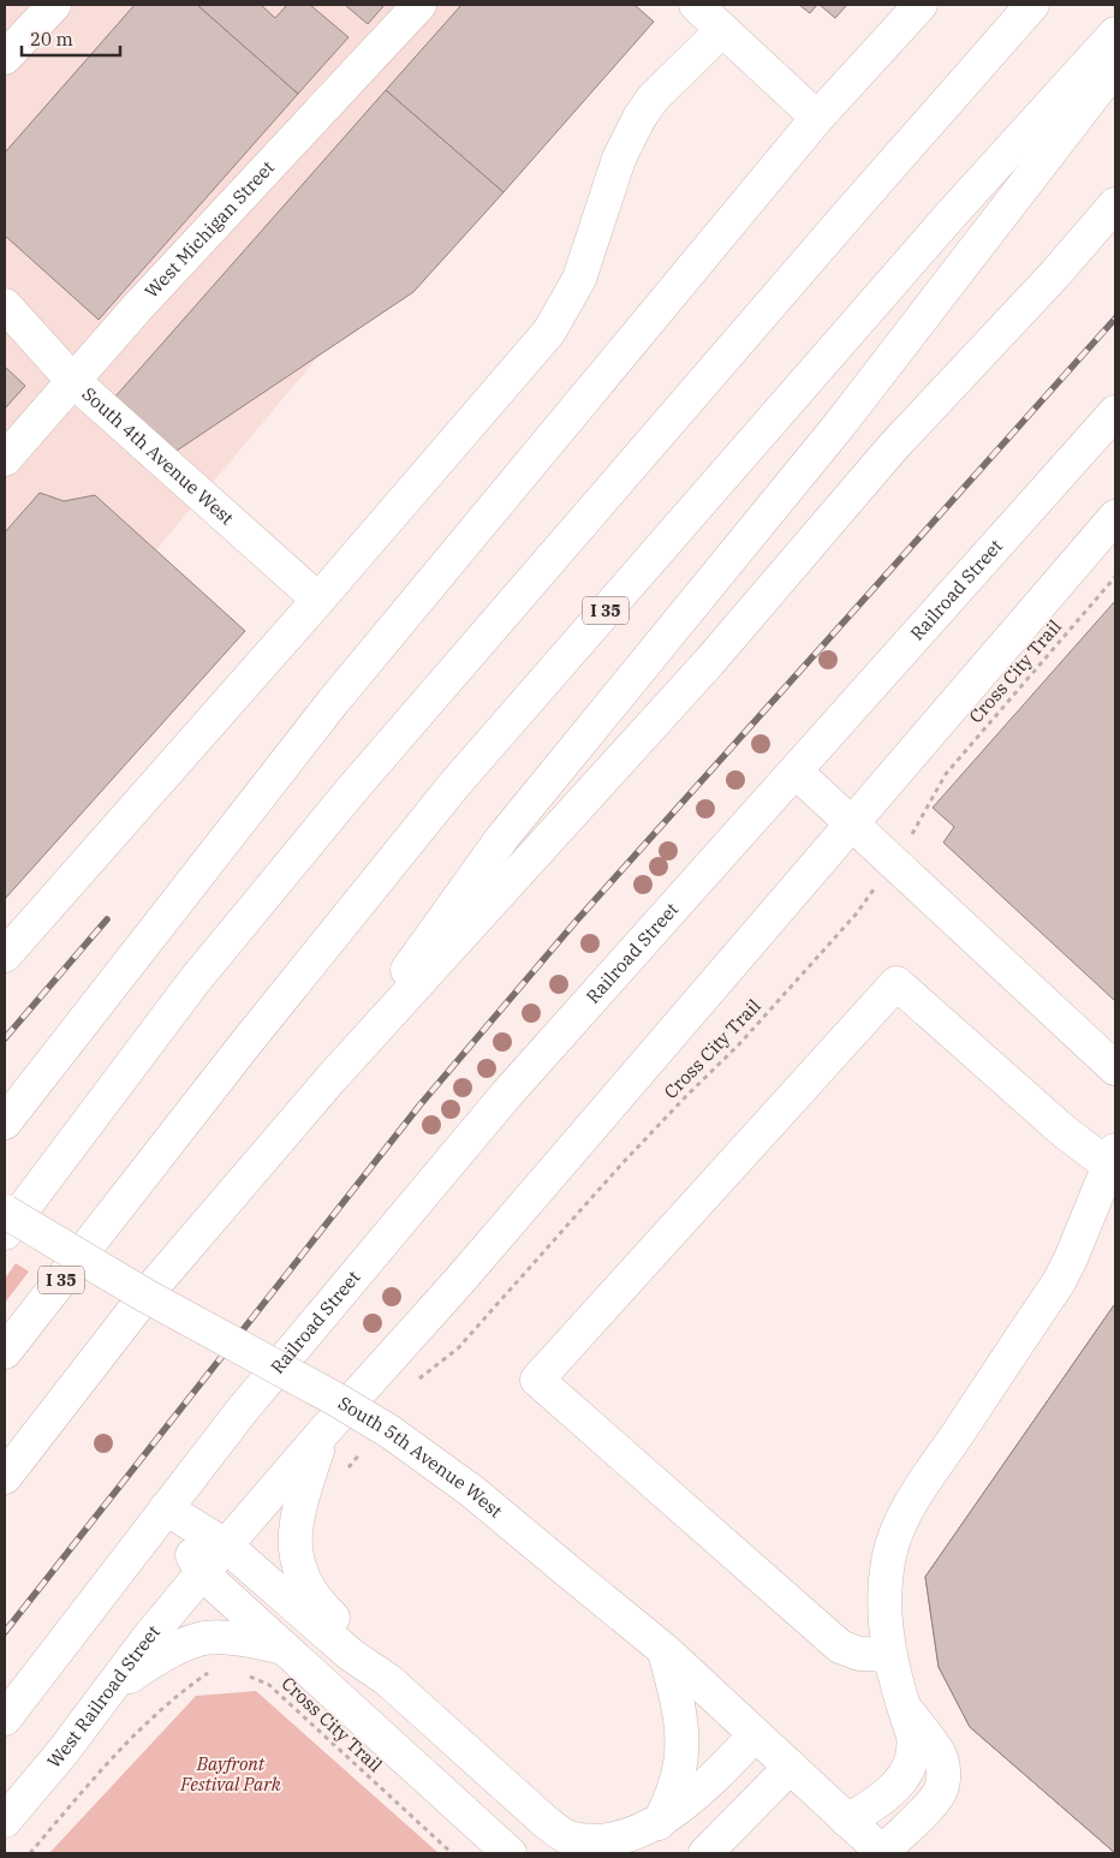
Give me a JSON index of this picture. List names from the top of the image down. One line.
{"streets":{"main road":["West Michigan Street","South 4th Avenue West","Railroad Street","I 35","South 5th Avenue West","West Railroad Street"],"path":["Cross City Trail"]},"crossings":[["West Michigan Street","South 4th Avenue West"]],"parks":["Bayfront Festival Park"],"scale_bar":"20 m"}
